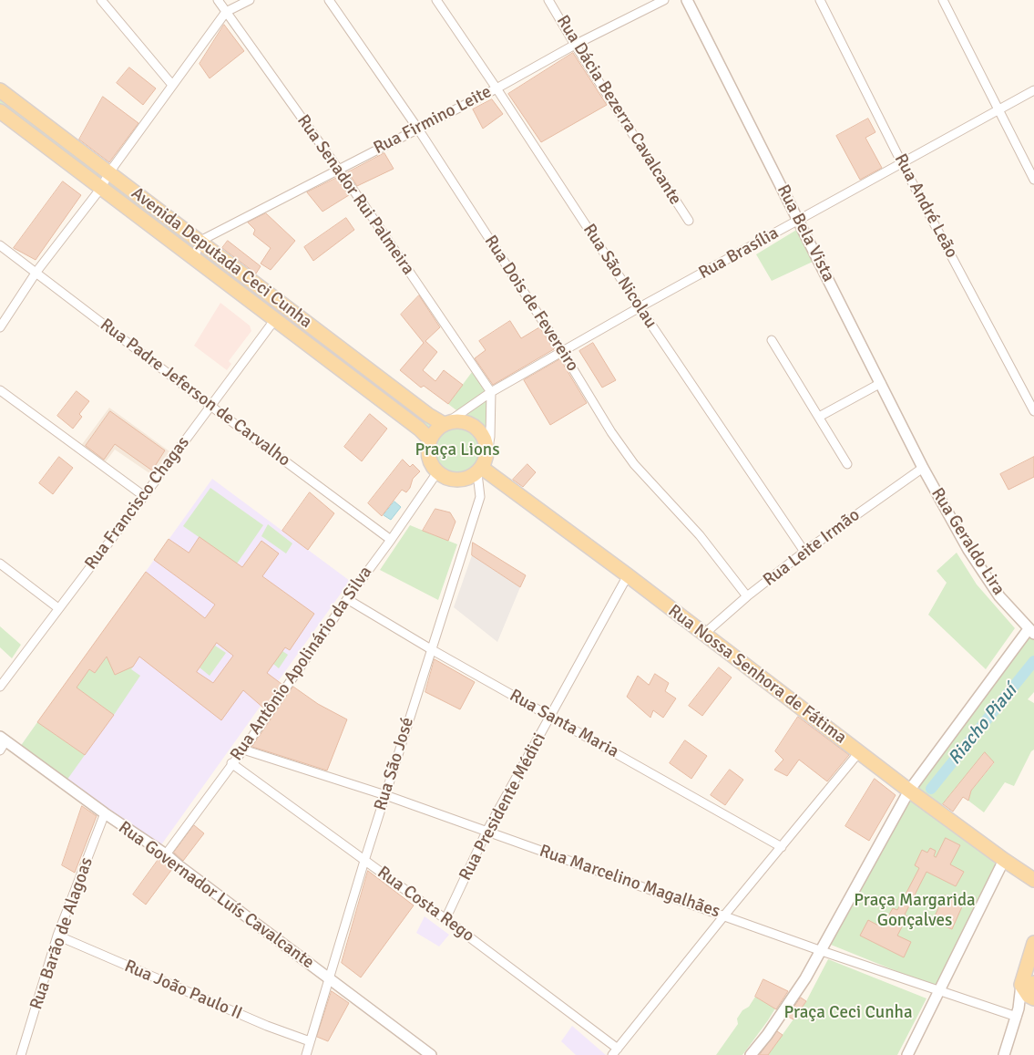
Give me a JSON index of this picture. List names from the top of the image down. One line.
{"streets":{"main road":["Avenida Deputada Ceci Cunha","Rua Nossa Senhora de Fátima"],"street":["Rua Dácia Bezerra Cavalcante","Rua Firmino Leite","Rua Senador Rui Palmeira","Rua André Leão","Rua Bela Vista","Rua Brasília","Rua São Nicolau","Rua Dois de Fevereiro","Rua Padre Jeferson de Carvalho","Rua Francisco Chagas","Rua Geraldo Lira","Rua Leite Irmão","Rua Antônio Apolinário da Silva","Rua Santa Maria","Rua São José","Rua Presidente Médici","Rua Marcelino Magalhães","Rua Governador Luís Cavalcante","Rua Costa Rego","Rua Barão de Alagoas","Rua João Paulo II"]},"crossings":[["Rua Dácia Bezerra Cavalcante","Rua Firmino Leite"],["Rua Firmino Leite","Rua Senador Rui Palmeira"],["Rua Firmino Leite","Avenida Deputada Ceci Cunha"],["Rua Firmino Leite","Rua São Nicolau"],["Rua Firmino Leite","Rua Dois de Fevereiro"],["Rua Senador Rui Palmeira","Rua Brasília"],["Rua André Leão","Rua Brasília"],["Rua Bela Vista","Rua Brasília"],["Rua Bela Vista","Rua Geraldo Lira"],["Rua Bela Vista","Rua Leite Irmão"],["Rua Brasília","Avenida Deputada Ceci Cunha"],["Rua Brasília","Rua São Nicolau"],["Rua Brasília","Rua Dois de Fevereiro"],["Rua Brasília","Rua Antônio Apolinário da Silva"],["Rua Brasília","Rua Nossa Senhora de Fátima"],["Rua Brasília","Rua São José"],["Avenida Deputada Ceci Cunha","Rua Francisco Chagas"],["Avenida Deputada Ceci Cunha","Rua Antônio Apolinário da Silva"],["Avenida Deputada Ceci Cunha","Rua Nossa Senhora de Fátima"],["Avenida Deputada Ceci Cunha","Rua São José"],["Rua São Nicolau","Rua Leite Irmão"],["Rua Dois de Fevereiro","Rua Leite Irmão"],["Rua Padre Jeferson de Carvalho","Rua Francisco Chagas"],["Rua Padre Jeferson de Carvalho","Rua Antônio Apolinário da Silva"],["Rua Geraldo Lira","Rua Leite Irmão"],["Rua Leite Irmão","Rua Nossa Senhora de Fátima"],["Rua Antônio Apolinário da Silva","Rua Nossa Senhora de Fátima"],["Rua Antônio Apolinário da Silva","Rua Santa Maria"],["Rua Antônio Apolinário da Silva","Rua São José"],["Rua Antônio Apolinário da Silva","Rua Marcelino Magalhães"],["Rua Antônio Apolinário da Silva","Rua Governador Luís Cavalcante"],["Rua Antônio Apolinário da Silva","Rua Costa Rego"],["Rua Nossa Senhora de Fátima","Rua São José"],["Rua Nossa Senhora de Fátima","Rua Presidente Médici"],["Rua Santa Maria","Rua São José"],["Rua Santa Maria","Rua Presidente Médici"],["Rua São José","Rua Marcelino Magalhães"],["Rua São José","Rua Governador Luís Cavalcante"],["Rua São José","Rua Costa Rego"],["Rua São José","Rua João Paulo II"],["Rua Presidente Médici","Rua Marcelino Magalhães"],["Rua Presidente Médici","Rua Costa Rego"],["Rua Governador Luís Cavalcante","Rua Barão de Alagoas"],["Rua Barão de Alagoas","Rua João Paulo II"]],"water":["Riacho Piauí"],"parks":["Praça Lions","Praça Margarida Gonçalves","Praça Ceci Cunha"]}
